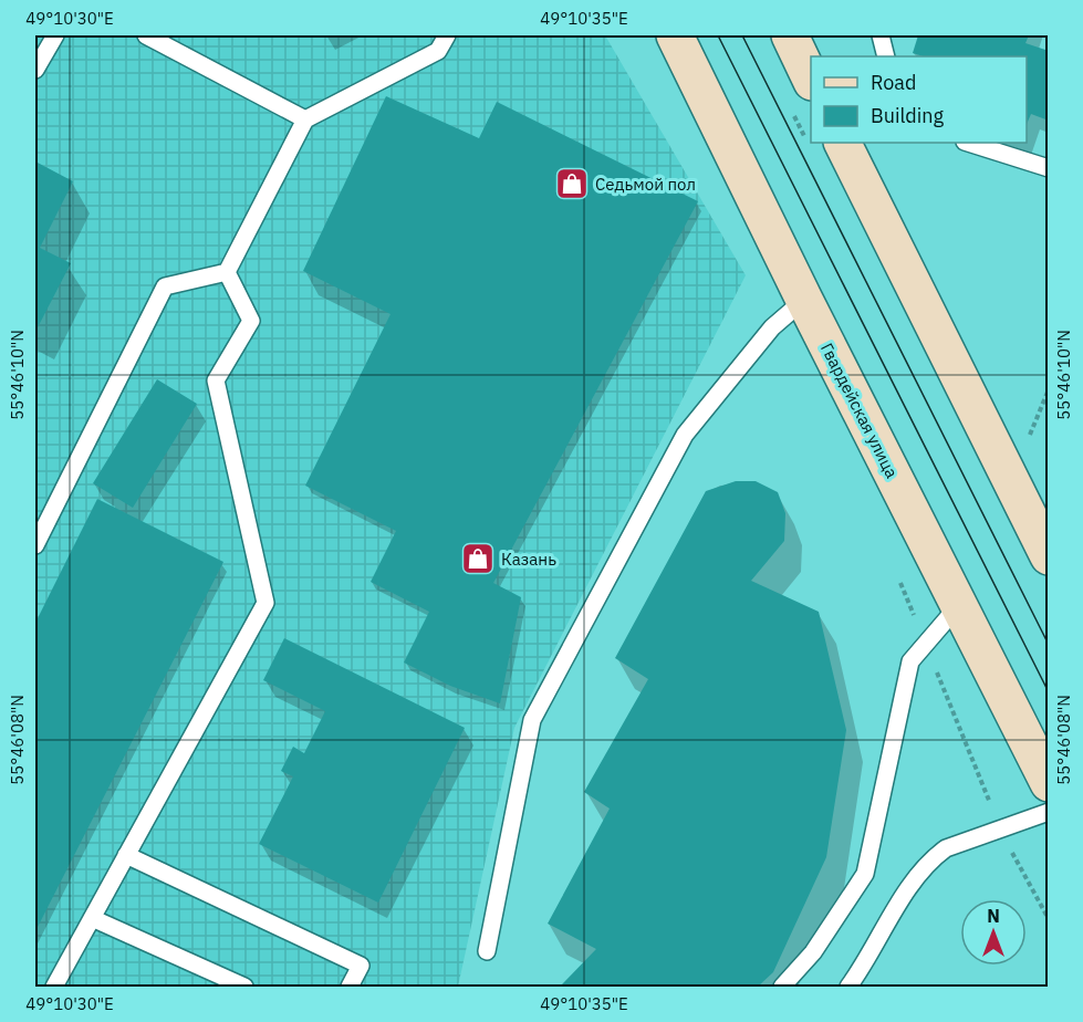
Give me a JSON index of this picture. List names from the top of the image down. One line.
{"streets":{"main road":["Гвардейская улица"]},"places":{"shop":["Седьмой пол","Казань"]},"legend":["Road","Building"],"north":"top","coordinates":["49°10'30\"E","49°10'35\"E","55°46'10\"N","55°46'08\"N"]}
